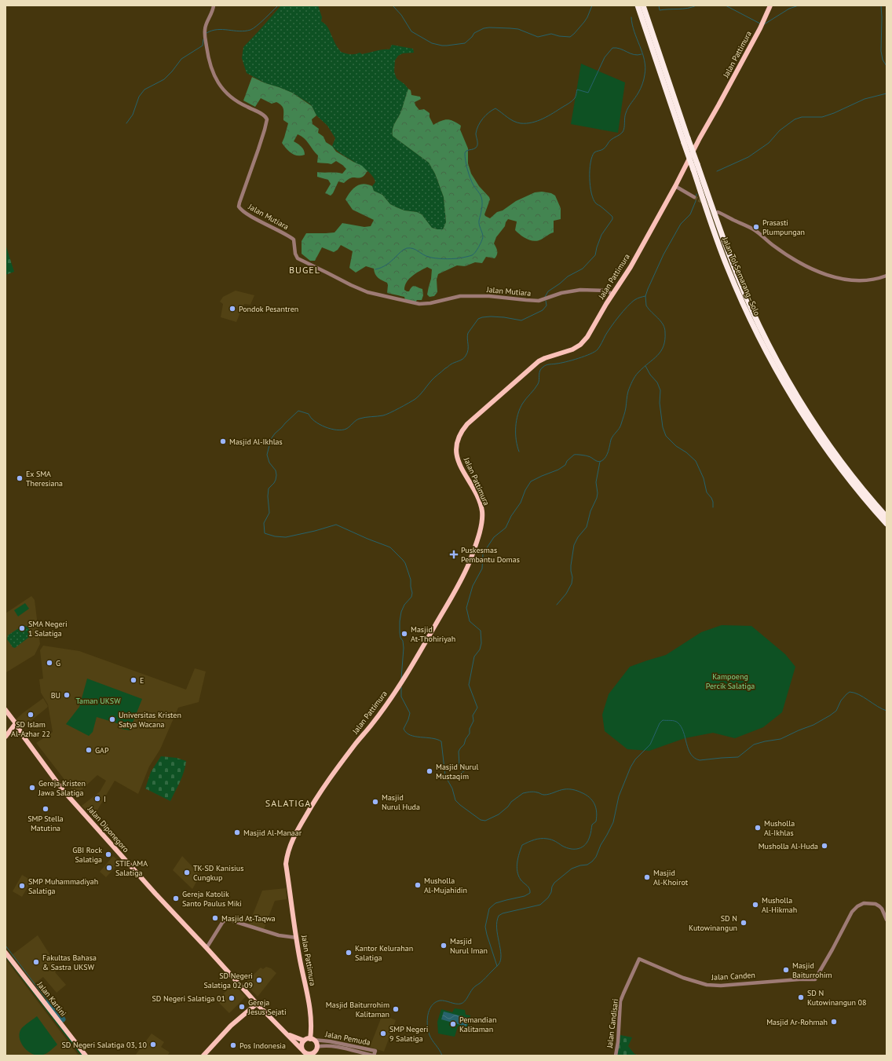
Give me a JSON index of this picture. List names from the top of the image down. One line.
{"streets":{"highway":["Jalan Tol Semarang–Solo"],"main road":["Jalan Pattimura","Jalan Diponegoro","Jalan Kartini"],"street":["Jalan Mutiara","Jalan Canden","Jalan Candisari","Jalan Pemuda"]},"crossings":[["Jalan Pattimura","Jalan Mutiara"],["Jalan Pattimura","Jalan Diponegoro"],["Jalan Pattimura","Jalan Pemuda"],["Jalan Diponegoro","Jalan Pemuda"],["Jalan Canden","Jalan Candisari"]],"districts":["BUGEL","SALATIGA"],"parks":["Kampoeng Percik Salatiga","Taman UKSW"],"places":{"other":["Prasasti Plumpungan","Pondok Pesantren","Masjid Al-Ikhlas","Ex SMA Theresiana","SMA Negeri 1 Salatiga","Masjid At-Thohiriyah","G","E","BU","SD Islam Al-Azhar 22","Universitas Kristen Satya Wacana","GAP","Masjid Nurul Mustaqim","Gereja Kristen Jawa Salatiga","I","Masjid Nurul Huda","SMP Stella Matutina","Musholla Al-Ikhlas","Masjid Al-Manaar","Musholla Al-Huda","GBI Rock Salatiga","STIE AMA Salatiga","TK-SD Kanisius Cungkup","Masjid Al-Khoirot","Musholla Al-Mujahidin","SMP Muhammadiyah Salatiga","Gereja Katolik Santo Paulus Miki","Musholla Al-Hikmah","Masjid At-Taqwa","SD N Kutowinangun","Masjid Nurul Iman","Kantor Kelurahan Salatiga","Fakultas Bahasa & Sastra UKSW","Masjid Baiturrohim","SD Negeri Salatiga 02-09","SD N Kutowinangun 08","SD Negeri Salatiga 01","Gereja Jesus Sejati","Masjid Baiturrohim Kalitaman","Masjid Ar-Rohmah","Pemandian Kalitaman","SMP Negeri 9 Salatiga","SD Negeri Salatiga 03, 10","Pos Indonesia"],"health":["Puskesmas Pembantu Domas"]}}
